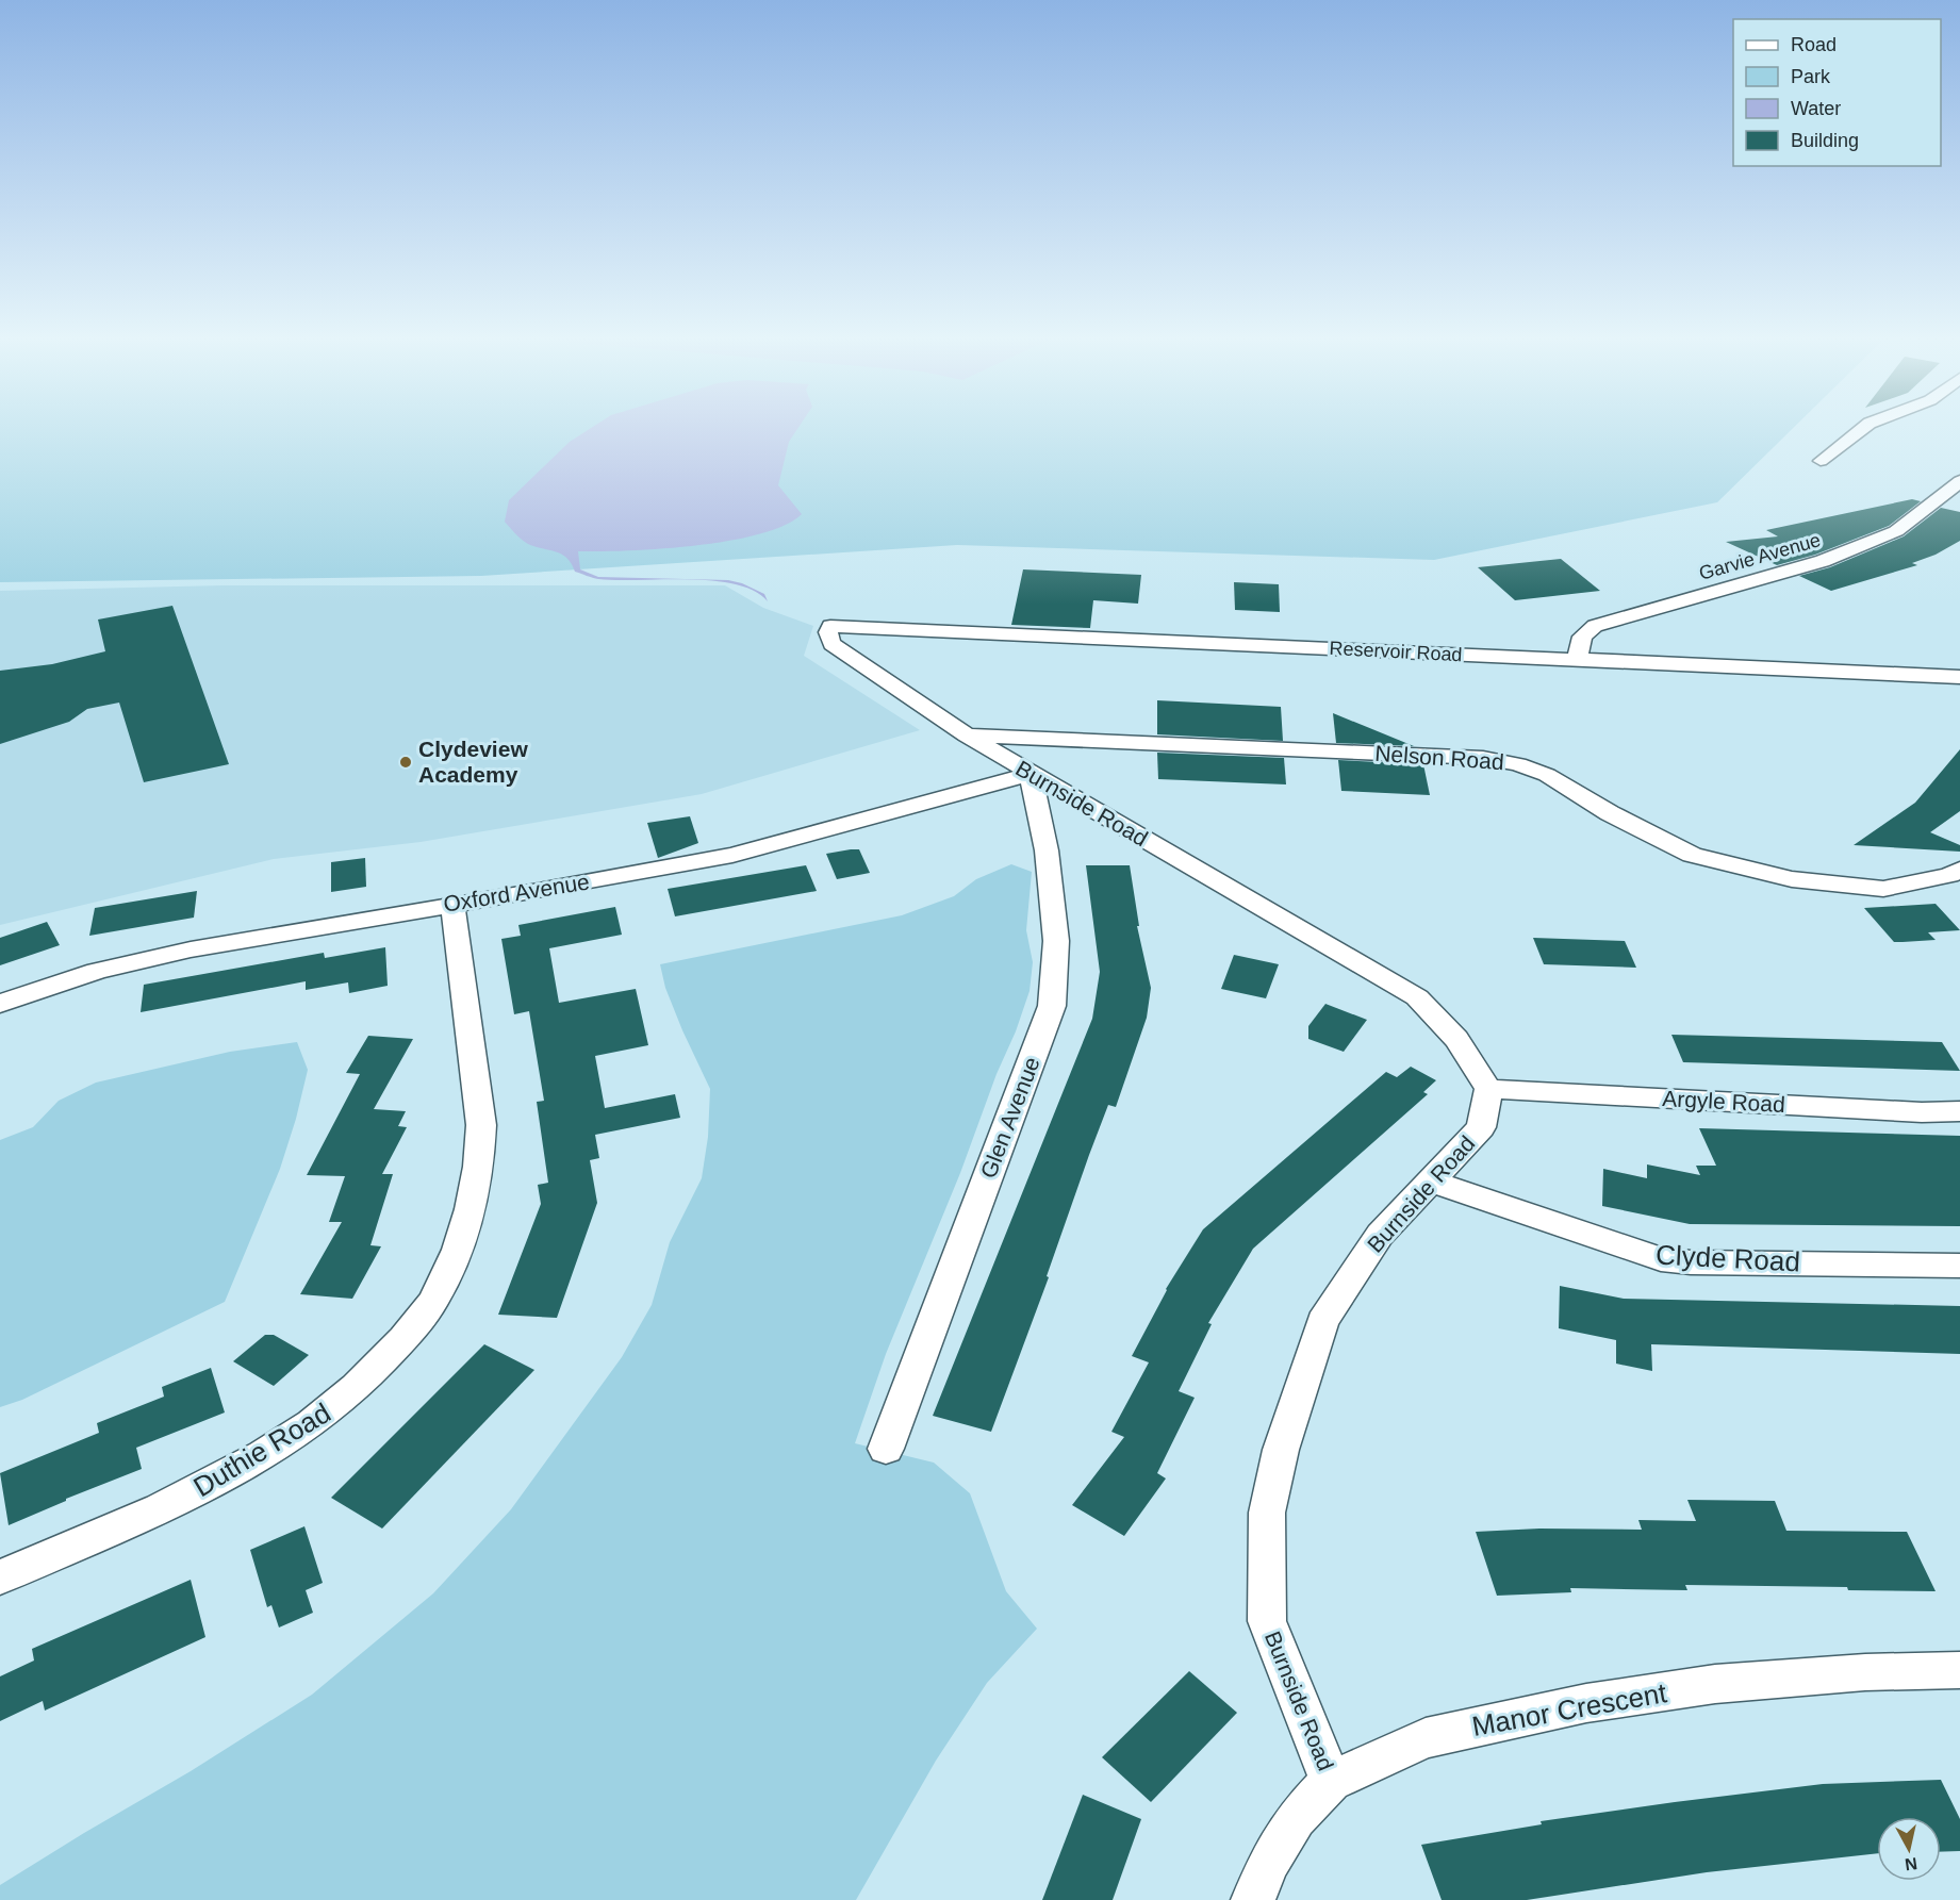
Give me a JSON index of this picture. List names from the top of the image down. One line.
{"streets":{"street":["Garvie Avenue","Reservoir Road","Nelson Road","Burnside Road","Oxford Avenue","Argyle Road","Glen Avenue","Clyde Road","Duthie Road","Manor Crescent"]},"crossings":[["Garvie Avenue","Reservoir Road"],["Reservoir Road","Burnside Road"],["Nelson Road","Burnside Road"],["Burnside Road","Oxford Avenue"],["Burnside Road","Argyle Road"],["Burnside Road","Glen Avenue"],["Burnside Road","Clyde Road"],["Burnside Road","Manor Crescent"],["Oxford Avenue","Glen Avenue"],["Oxford Avenue","Duthie Road"]],"places":["Clydeview Academy"],"legend":["Road","Park","Water","Building"],"north":"bottom"}
